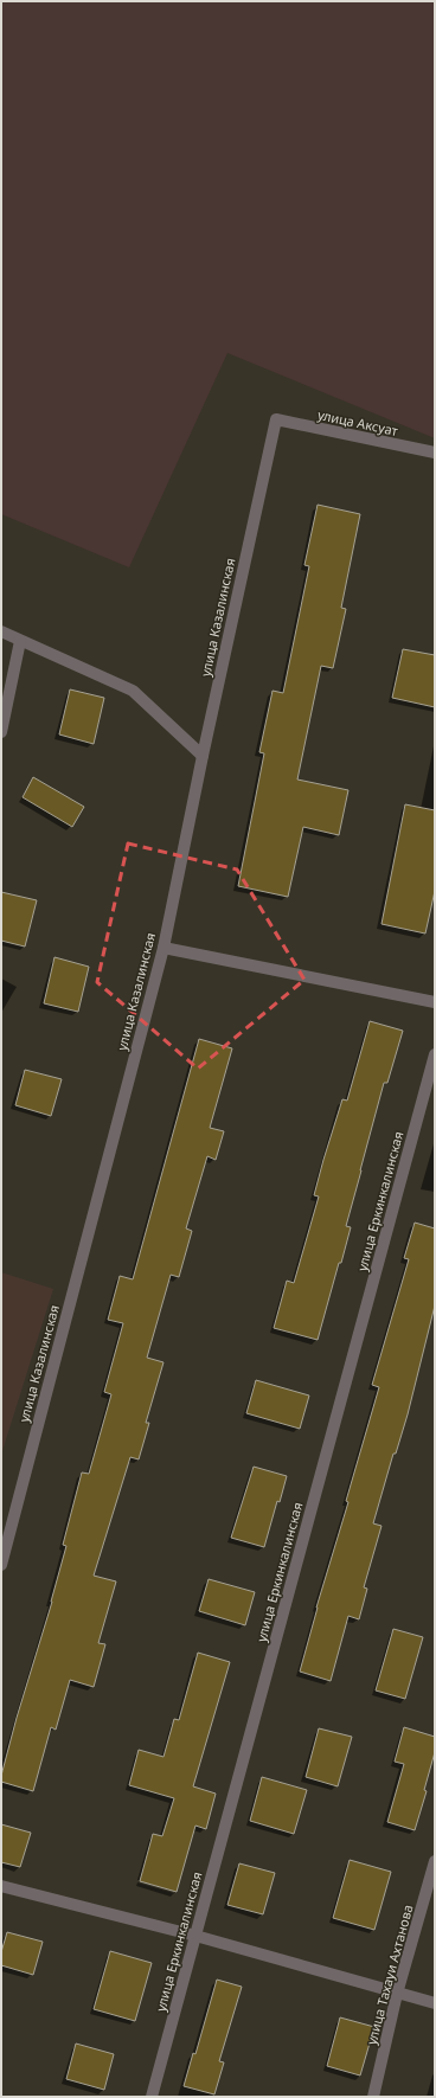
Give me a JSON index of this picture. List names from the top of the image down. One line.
{"streets":{"street":["улица Аксуат","улица Казалинская","улица Еркинкалинская","улица Тахауи Ахтанова"]},"crossings":[["улица Аксуат","улица Казалинская"]]}
